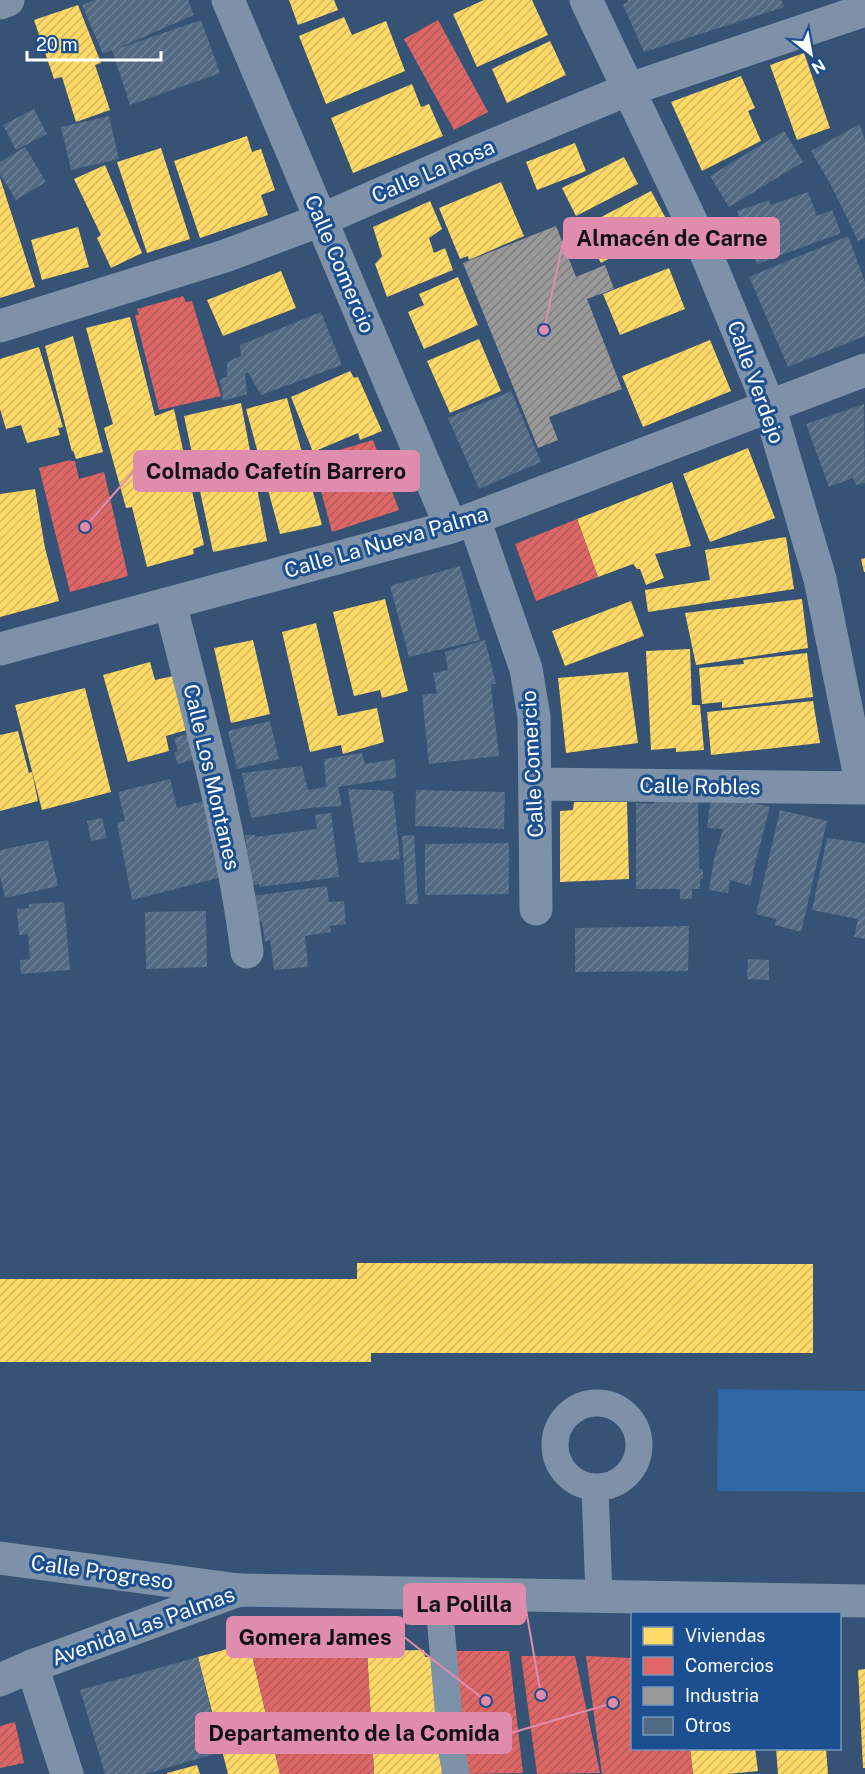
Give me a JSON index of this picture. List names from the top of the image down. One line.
{"streets":{"street":["Calle La Rosa","Calle Comercio","Calle Verdejo","Calle La Nueva Palma","Calle Los Montanes","Calle Robles","Calle Progreso","Avenida Las Palmas"]},"crossings":[["Calle La Rosa","Calle Comercio"],["Calle La Rosa","Calle Verdejo"],["Calle Comercio","Calle La Nueva Palma"],["Calle Comercio","Calle Robles"],["Calle Verdejo","Calle La Nueva Palma"],["Calle Verdejo","Calle Robles"],["Calle La Nueva Palma","Calle Los Montanes"],["Calle Progreso","Avenida Las Palmas"]],"places":["Almacén de Carne","Colmado Cafetín Barrero","La Polilla","Gomera James","Departamento de la Comida"],"legend":["Viviendas","Comercios","Industria","Otros"],"scale_bar":"20 m","north":"bottom right"}
